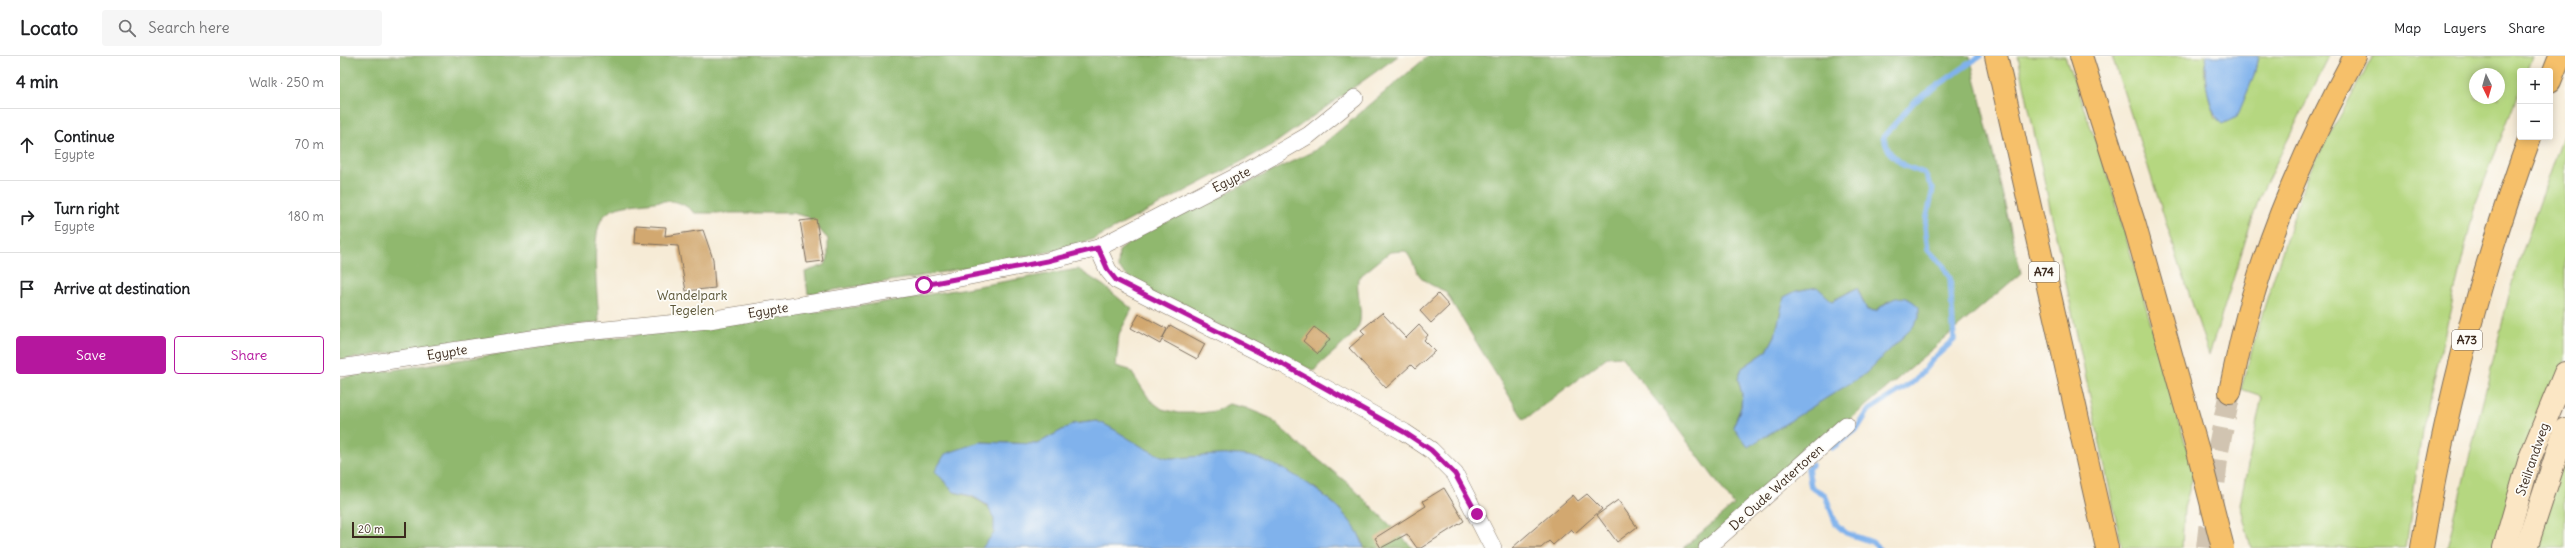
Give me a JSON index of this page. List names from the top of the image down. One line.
{"streets":{"highway":["A74","A73"],"main road":["Steilrandweg"],"street":["Egypte","De Oude Watertoren"]},"parks":["Wandelpark Tegelen"],"scale_bar":"20 m","north":"bottom","page":{"header":"Locato","search":"Search here","nav":["Map","Layers","Share"],"heading":["4 min","Walk · 250 m"],"map_buttons":["+","−"],"list":[["Continue","Egypte","70 m"],["Turn right","Egypte","180 m"],"Arrive at destination"],"buttons":["Save","Share"],"scale":"20 m"}}
